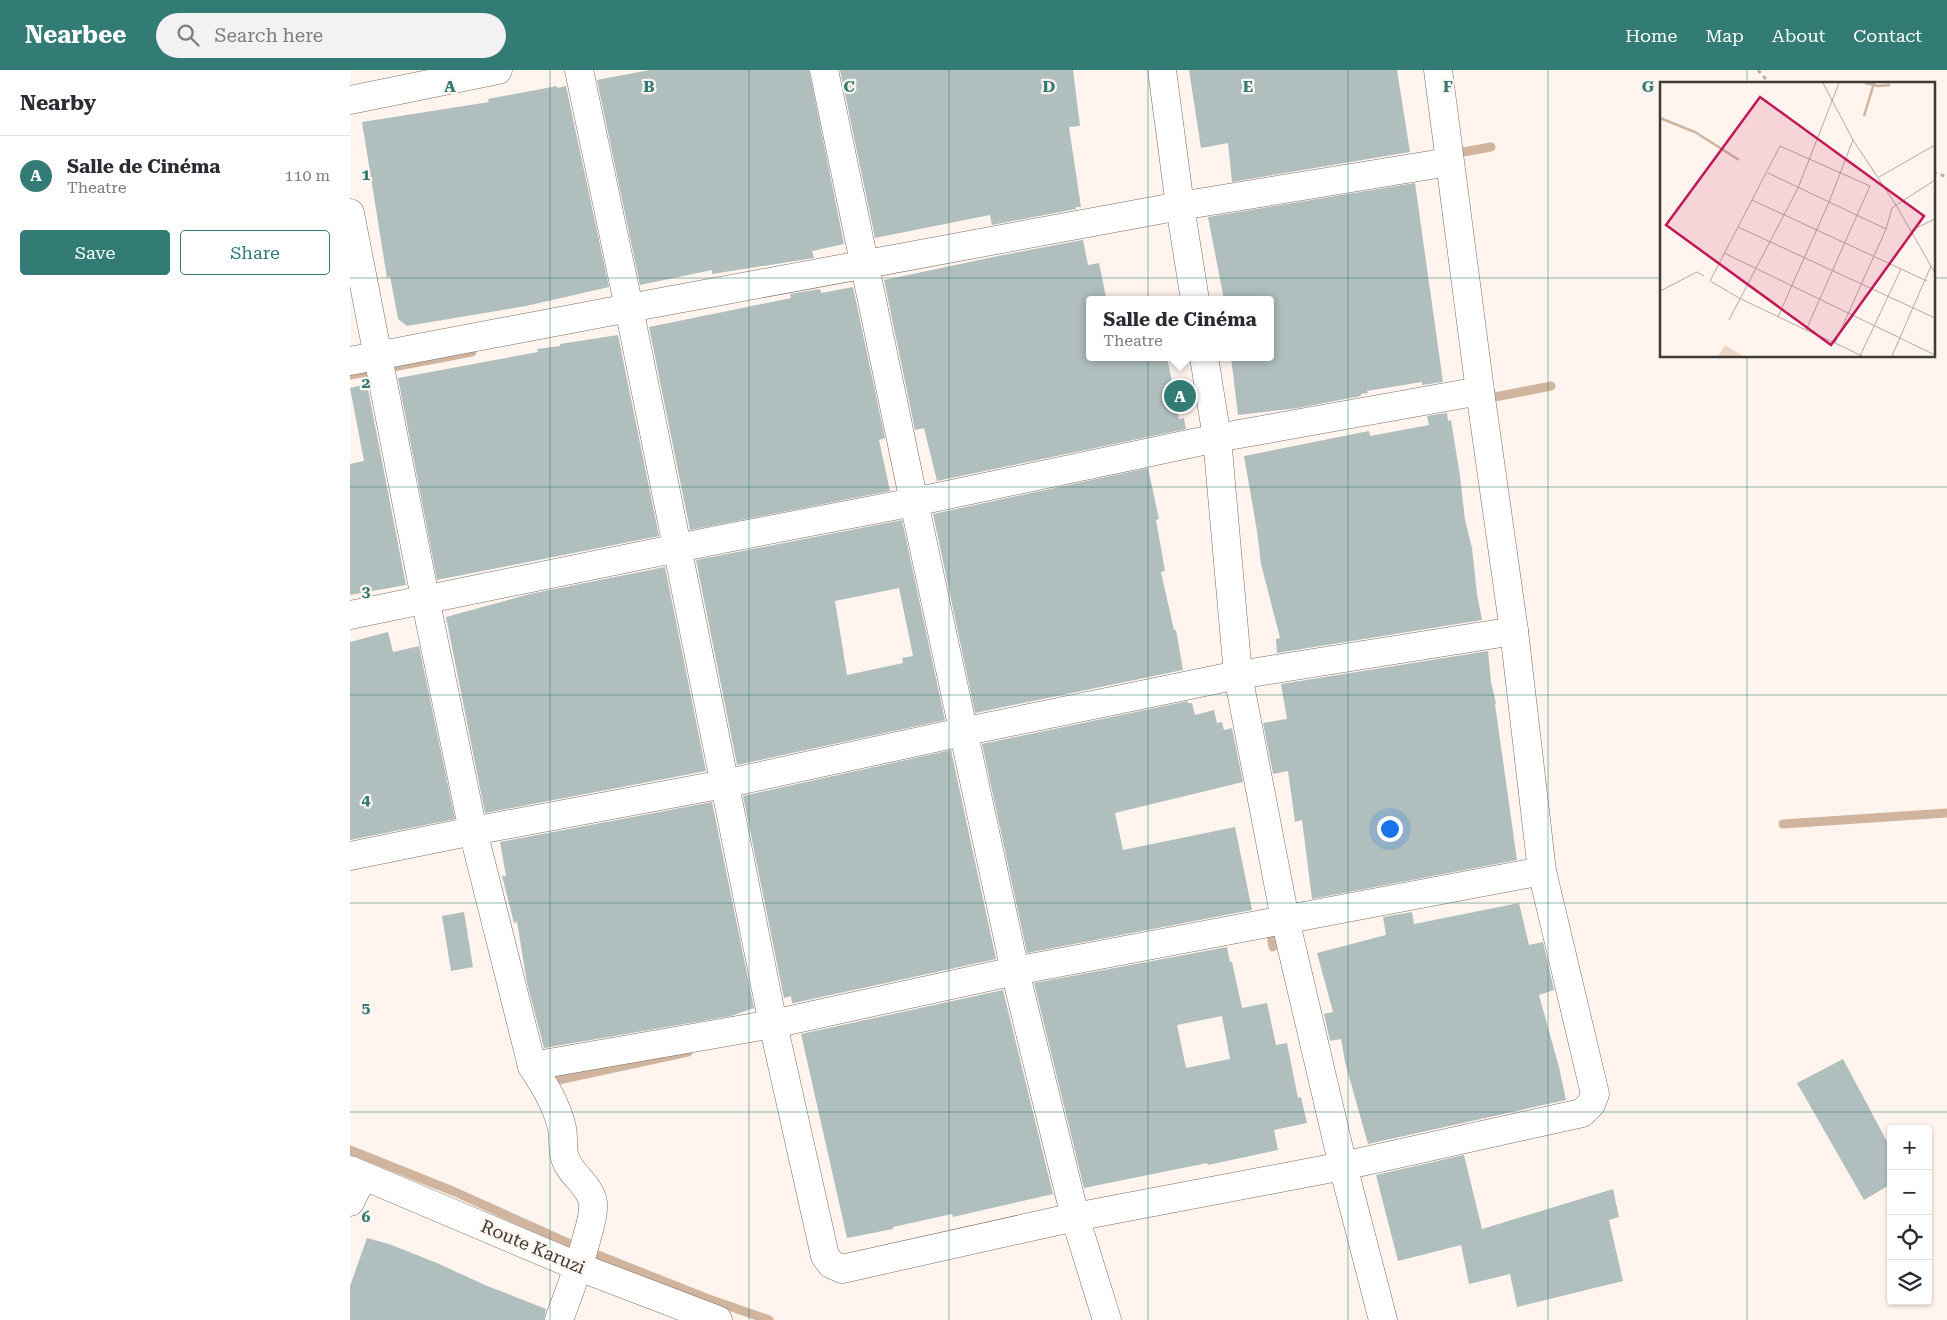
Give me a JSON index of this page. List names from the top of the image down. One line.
{"streets":{"street":["Route Karuzi"]},"page":{"header":"Nearbee","search":"Search here","nav":["Home","Map","About","Contact"],"heading":"Nearby","list":[{"mark":"A","name":"Salle de Cinéma","note":"Theatre","value":"110 m"}],"buttons":["Save","Share"],"popup":["Salle de Cinéma","Theatre"],"pins":"A","map_buttons":["+","−"]},"grid":{"columns":["A","B","C","D","E","F","G"],"rows":["1","2","3","4","5","6"]}}
